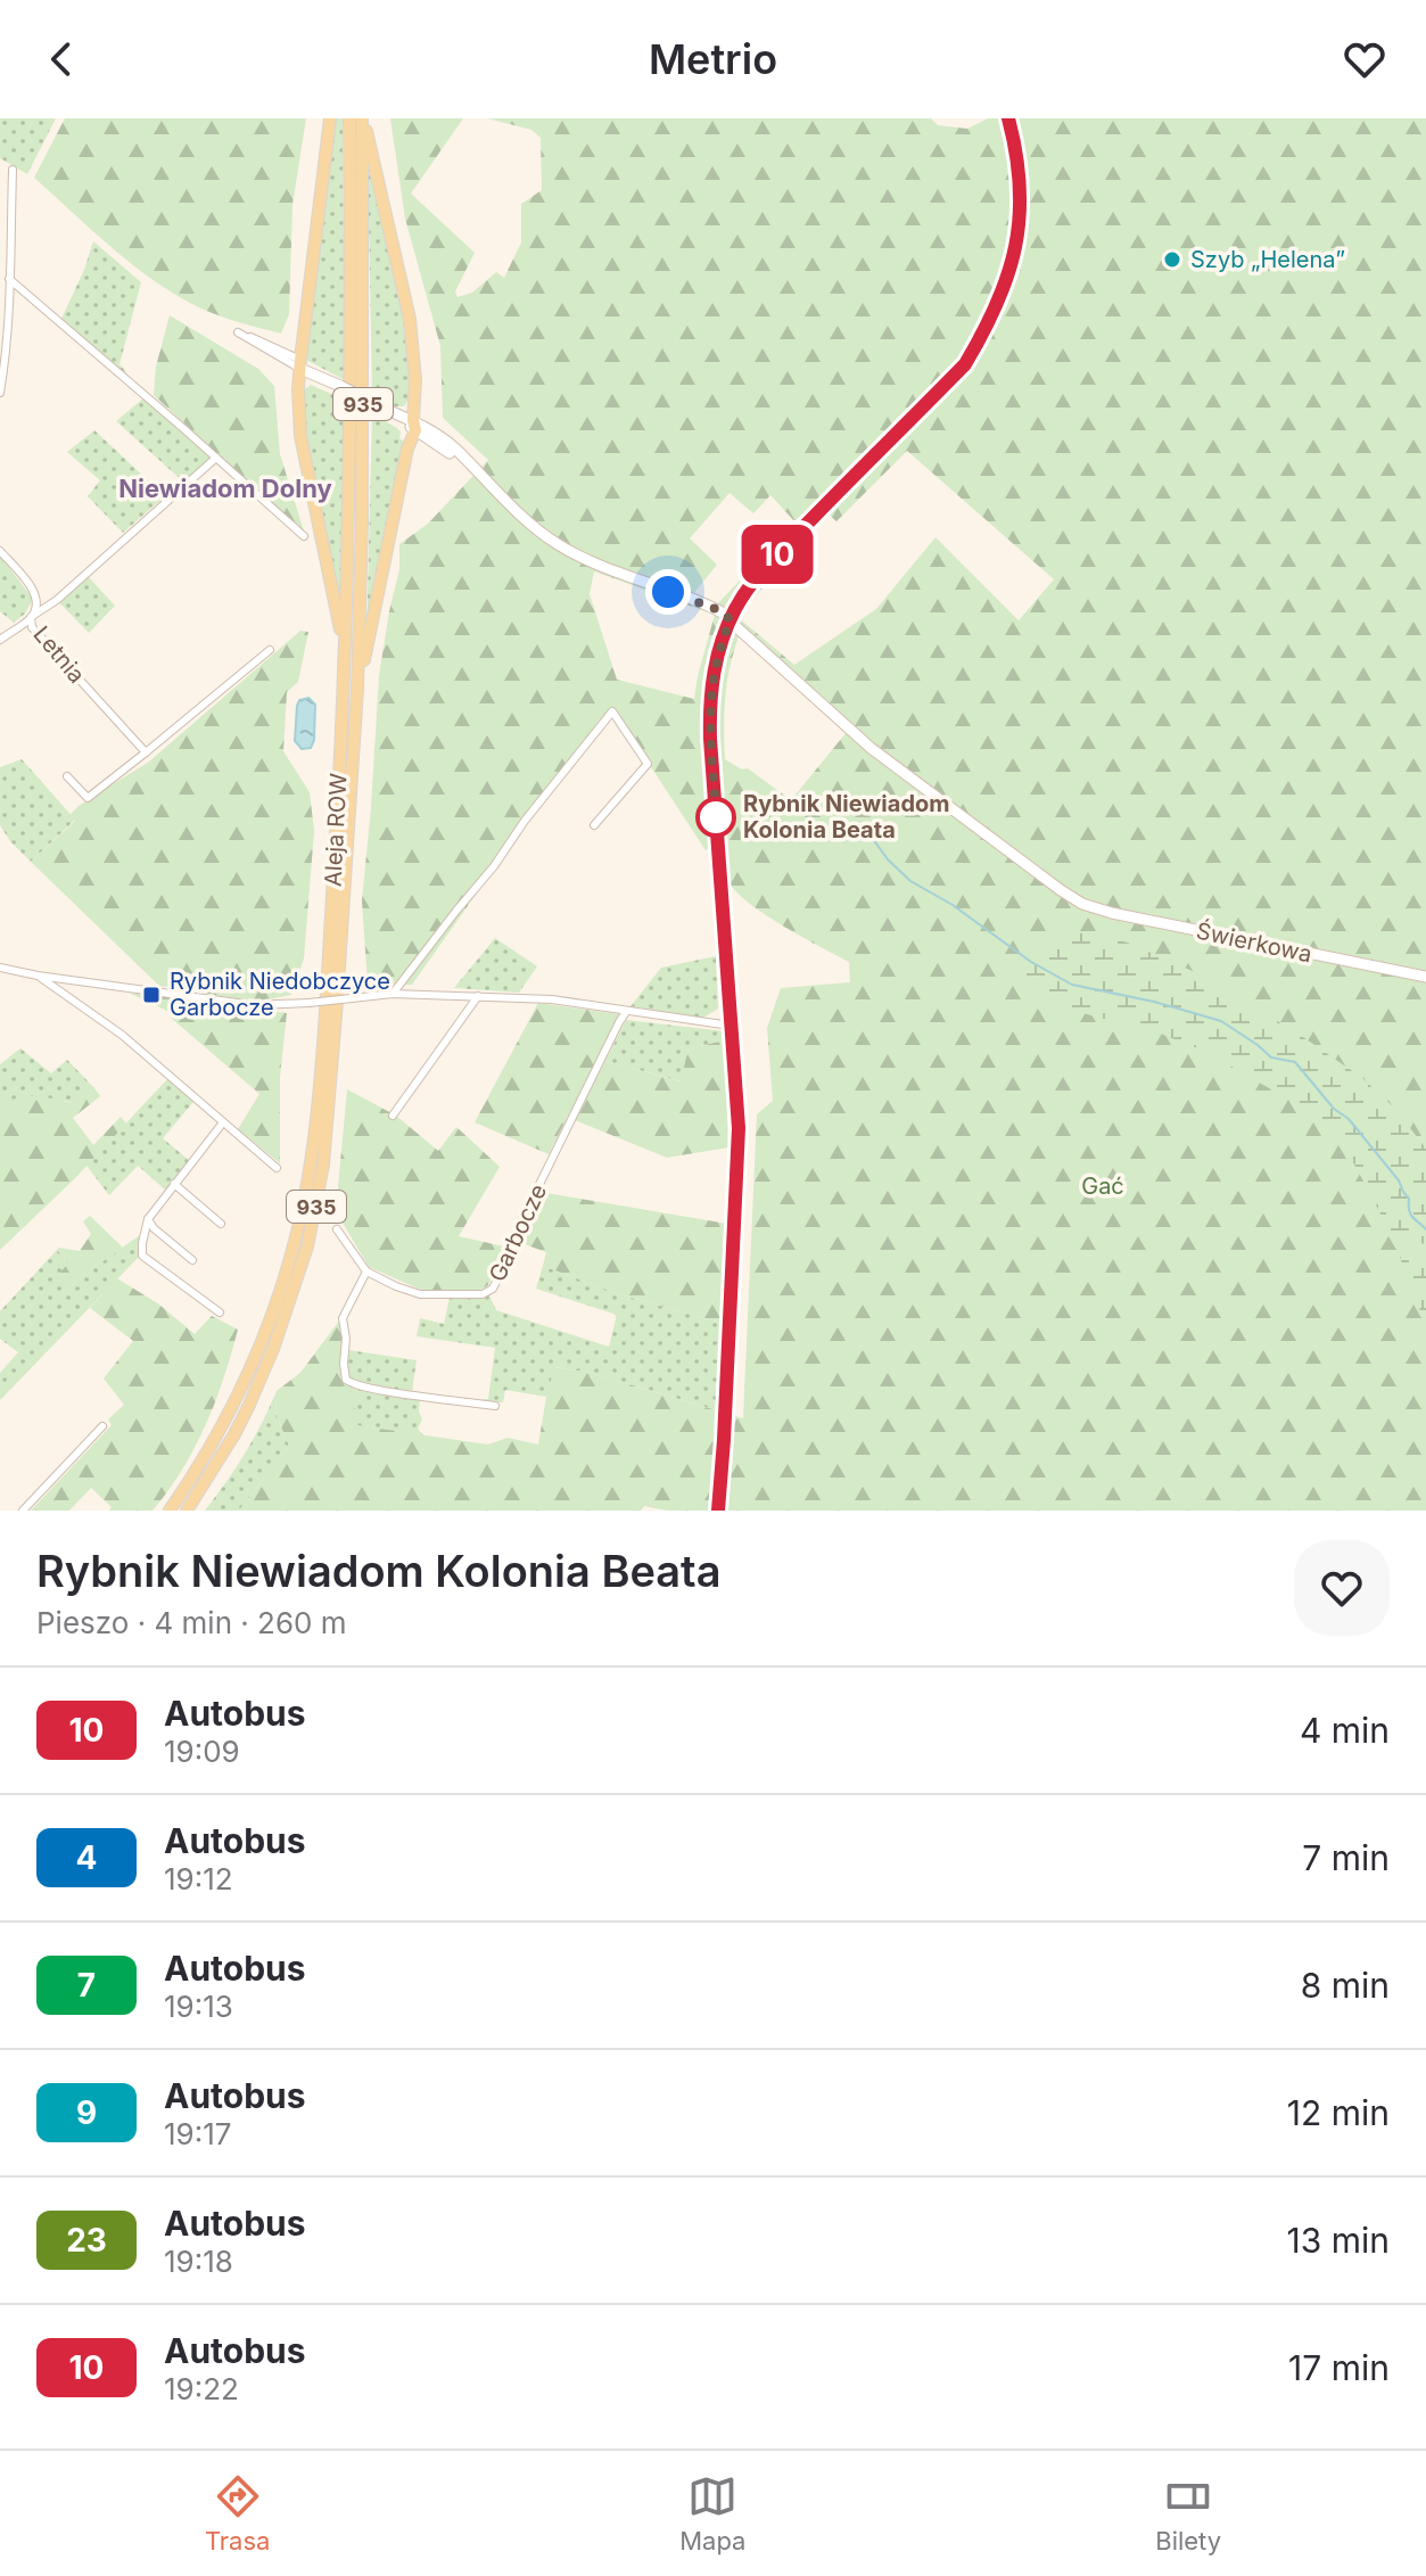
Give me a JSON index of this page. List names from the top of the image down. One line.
{"streets":{"main road":["935","Aleja ROW","Świerkowa"],"street":["Letnia","Garbocze"]},"districts":["Niewiadom Dolny"],"parks":["Gać"],"places":{"other":["Szyb „Helena”","Rybnik Niewiadom Kolonia Beata"],"transit":["Rybnik Niedobczyce Garbocze"]},"lines":["bus line 10"],"page":{"header":"Metrio","on_map":"10","heading":["Rybnik Niewiadom Kolonia Beata","Pieszo · 4 min · 260 m"],"list":[{"mark":"10","name":"Autobus","note":"19:09","value":"4 min"},{"mark":"4","name":"Autobus","note":"19:12","value":"7 min"},{"mark":"7","name":"Autobus","note":"19:13","value":"8 min"},{"mark":"9","name":"Autobus","note":"19:17","value":"12 min"},{"mark":"23","name":"Autobus","note":"19:18","value":"13 min"},{"mark":"10","name":"Autobus","note":"19:22","value":"17 min"}],"tabs":["Trasa","Mapa","Bilety"]}}
